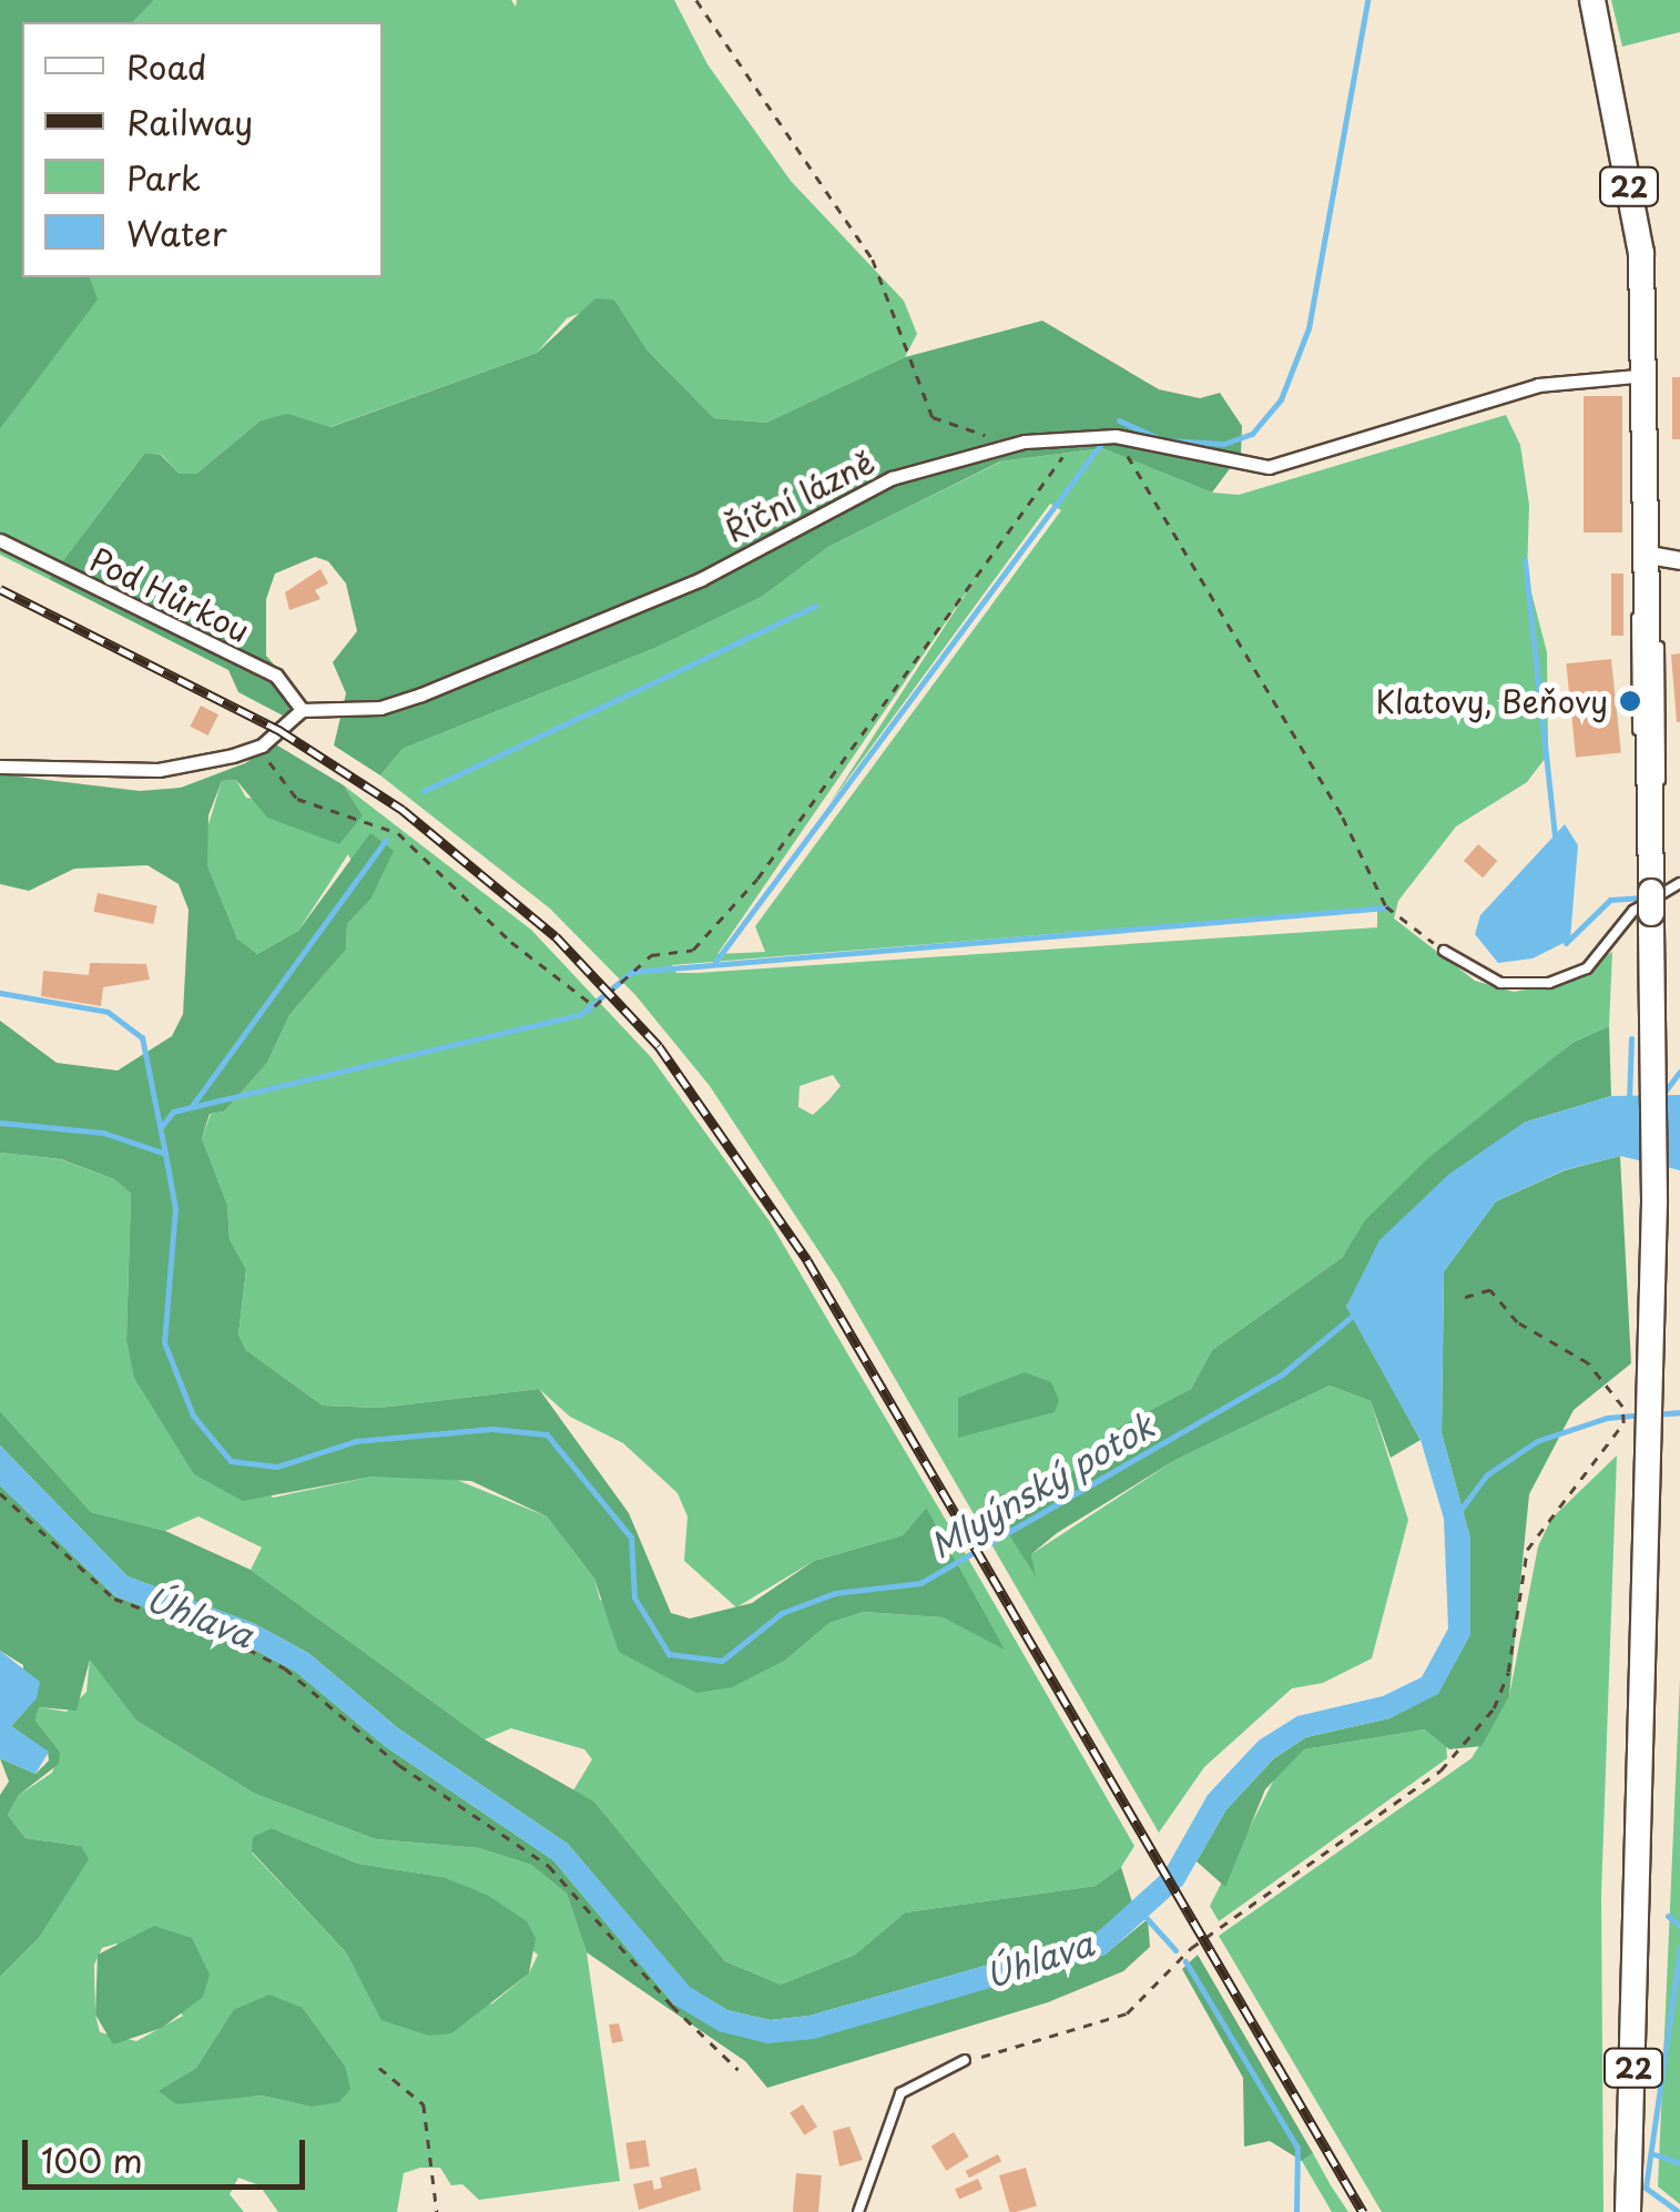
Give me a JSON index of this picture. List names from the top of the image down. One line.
{"streets":{"main road":["22"],"street":["Říční lázně","Pod Hůrkou"]},"crossings":[["22","Říční lázně"],["Říční lázně","Pod Hůrkou"]],"water":["Mlyýnský potok","Úhlava"],"places":["Klatovy, Beňovy"],"legend":["Road","Railway","Park","Water"],"scale_bar":"100 m"}
